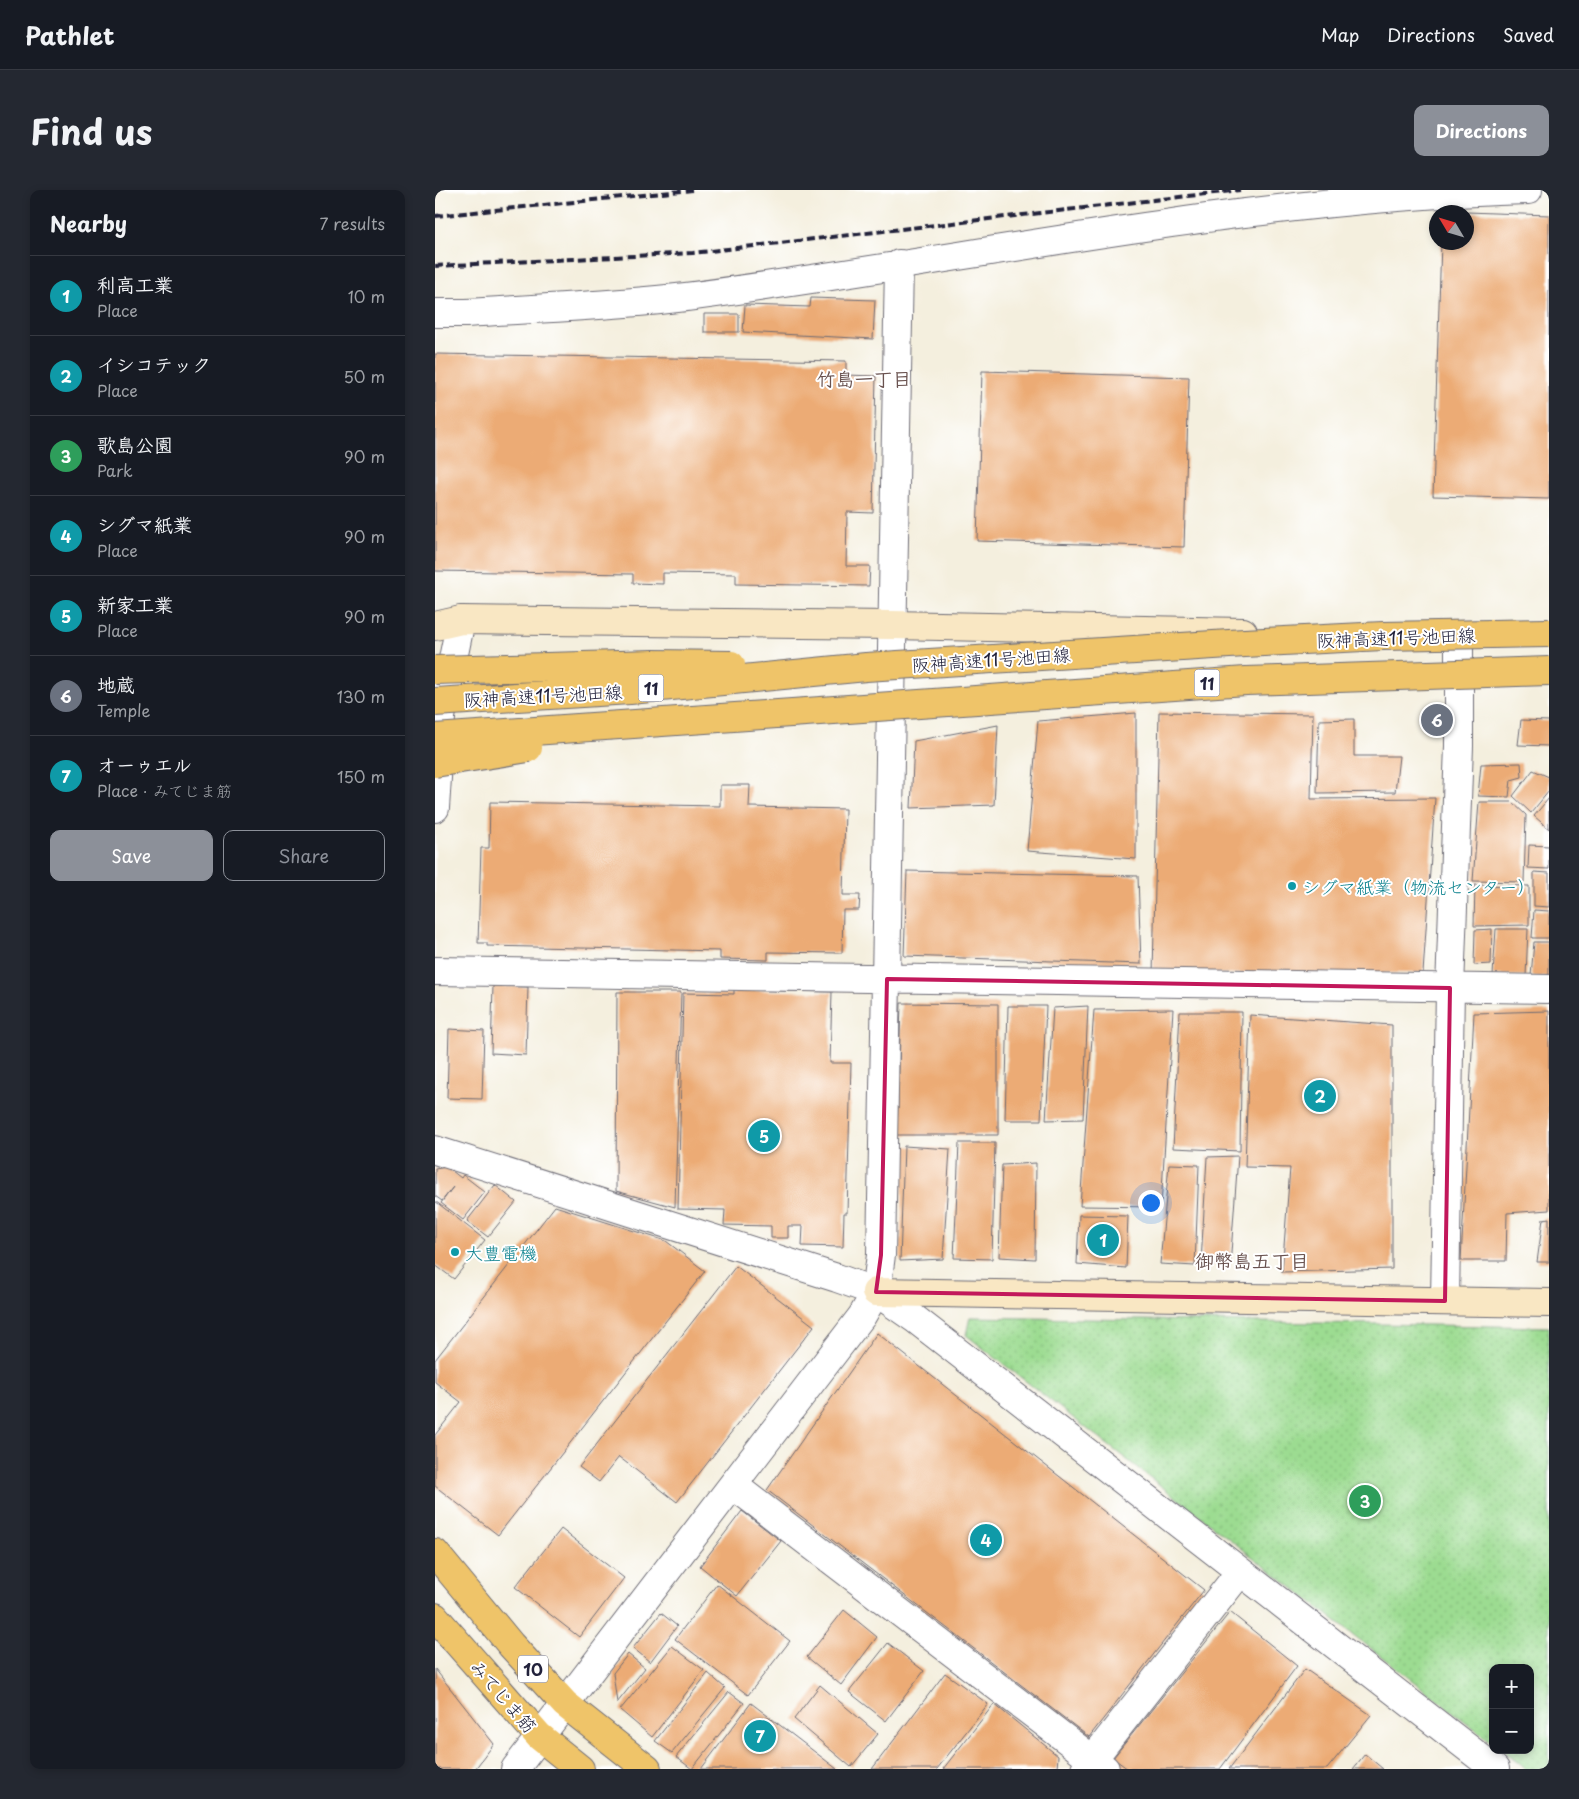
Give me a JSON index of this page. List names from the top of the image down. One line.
{"streets":{"main road":["阪神高速11号池田線","11","10","みてじま筋"]},"crossings":[["阪神高速11号池田線","11"]],"districts":["竹島一丁目","御幣島五丁目"],"places":["シグマ紙業（物流センター）","大豊電機"],"north":"top left","page":{"header":"Pathlet","nav":["Map","Directions","Saved"],"title":"Find us","buttons":["Directions",["Save","Share"]],"heading":["Nearby","7 results"],"list":[{"mark":"1","name":"利高工業","note":"Place","value":"10 m"},{"mark":"2","name":"イシコテック","note":"Place","value":"50 m"},{"mark":"3","name":"歌島公園","note":"Park","value":"90 m"},{"mark":"4","name":"シグマ紙業","note":"Place","value":"90 m"},{"mark":"5","name":"新家工業","note":"Place","value":"90 m"},{"mark":"6","name":"地蔵","note":"Temple","value":"130 m"},{"mark":"7","name":"オーゥエル","note":"Place · みてじま筋","value":"150 m"}],"pins":["6","2","5","1","3","4","7"],"map_buttons":["+","−"]}}
